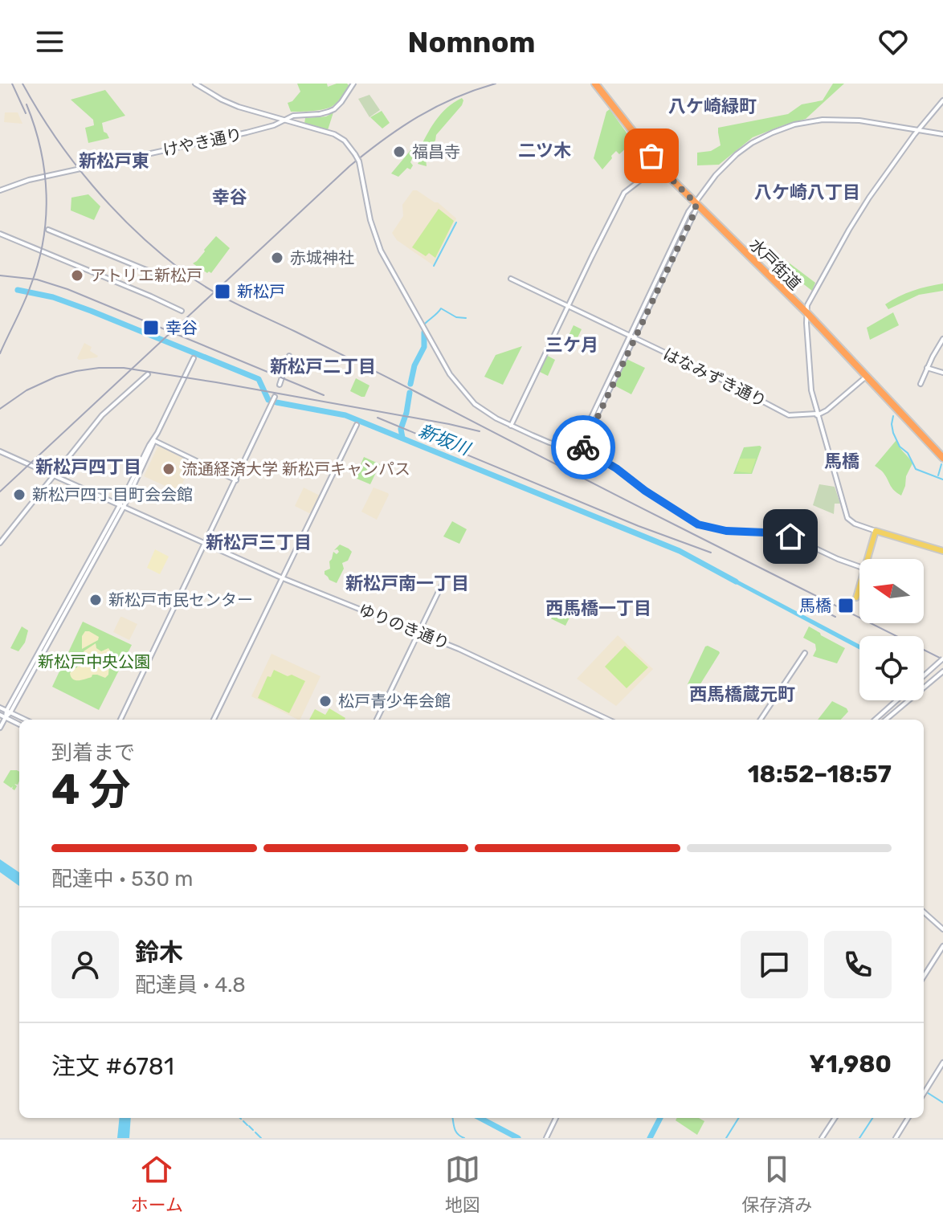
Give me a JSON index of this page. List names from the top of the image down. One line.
{"streets":{"highway":["水戸街道"],"street":["けやき通り","はなみずき通り","ゆりのき通り"]},"districts":["八ケ崎緑町","二ツ木","新松戸東","八ケ崎八丁目","幸谷","三ケ月","新松戸二丁目","馬橋","新松戸四丁目","新松戸三丁目","新松戸南一丁目","西馬橋一丁目","西馬橋蔵元町"],"water":["新坂川"],"parks":["新松戸中央公園"],"places":{"other":["福昌寺","赤城神社","アトリエ新松戸","流通経済大学 新松戸キャンパス","新松戸四丁目町会会館","新松戸市民センター","松戸青少年会館"],"transit":["新松戸","幸谷","馬橋"]},"north":"left","page":{"header":"Nomnom","heading":["4 分","到着まで","18:52–18:57"],"panel":["鈴木","配達員 · 4.8","注文 #6781","¥1,980"],"bar":"配達中 · 530 m","tabs":["ホーム","地図","保存済み"]}}
